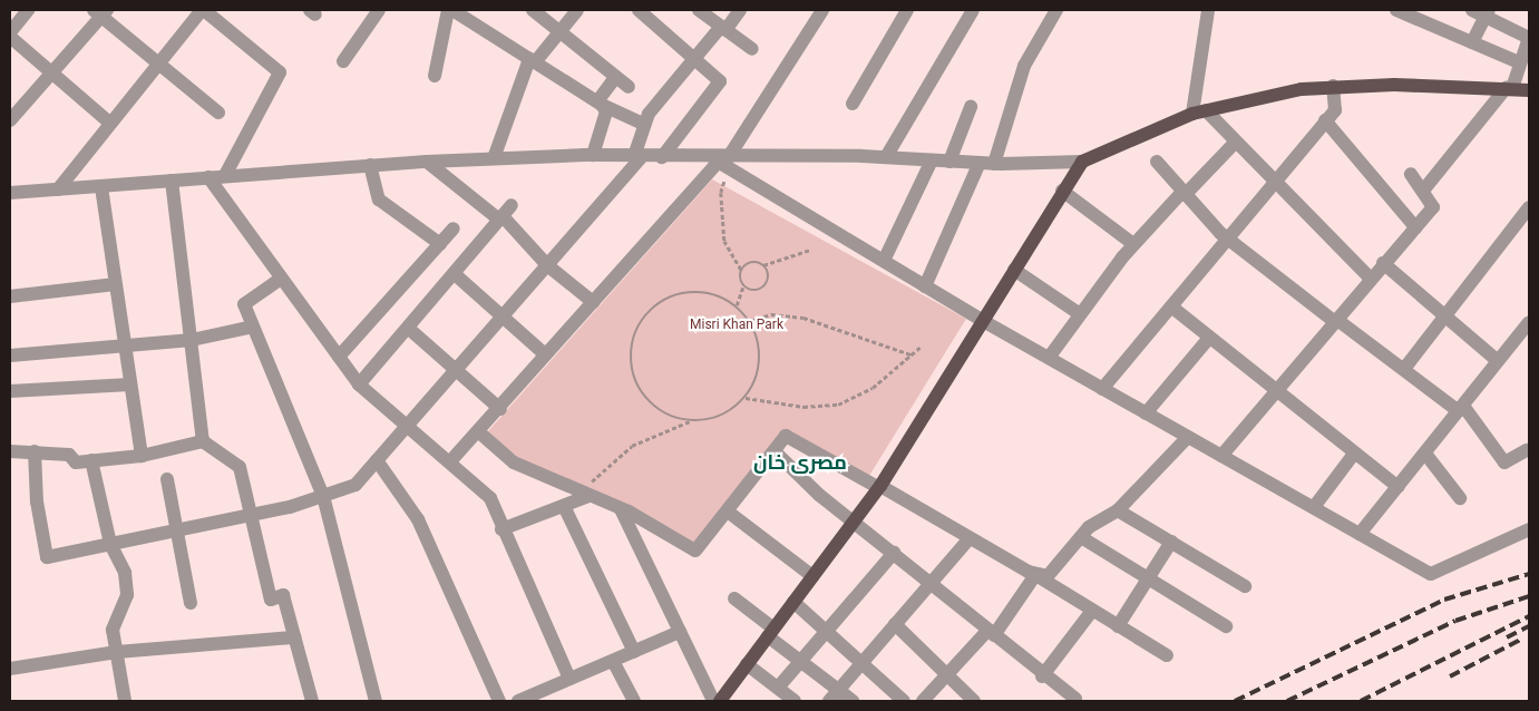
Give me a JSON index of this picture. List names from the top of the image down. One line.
{"districts":["مصری خان"],"parks":["Misri Khan Park"]}
